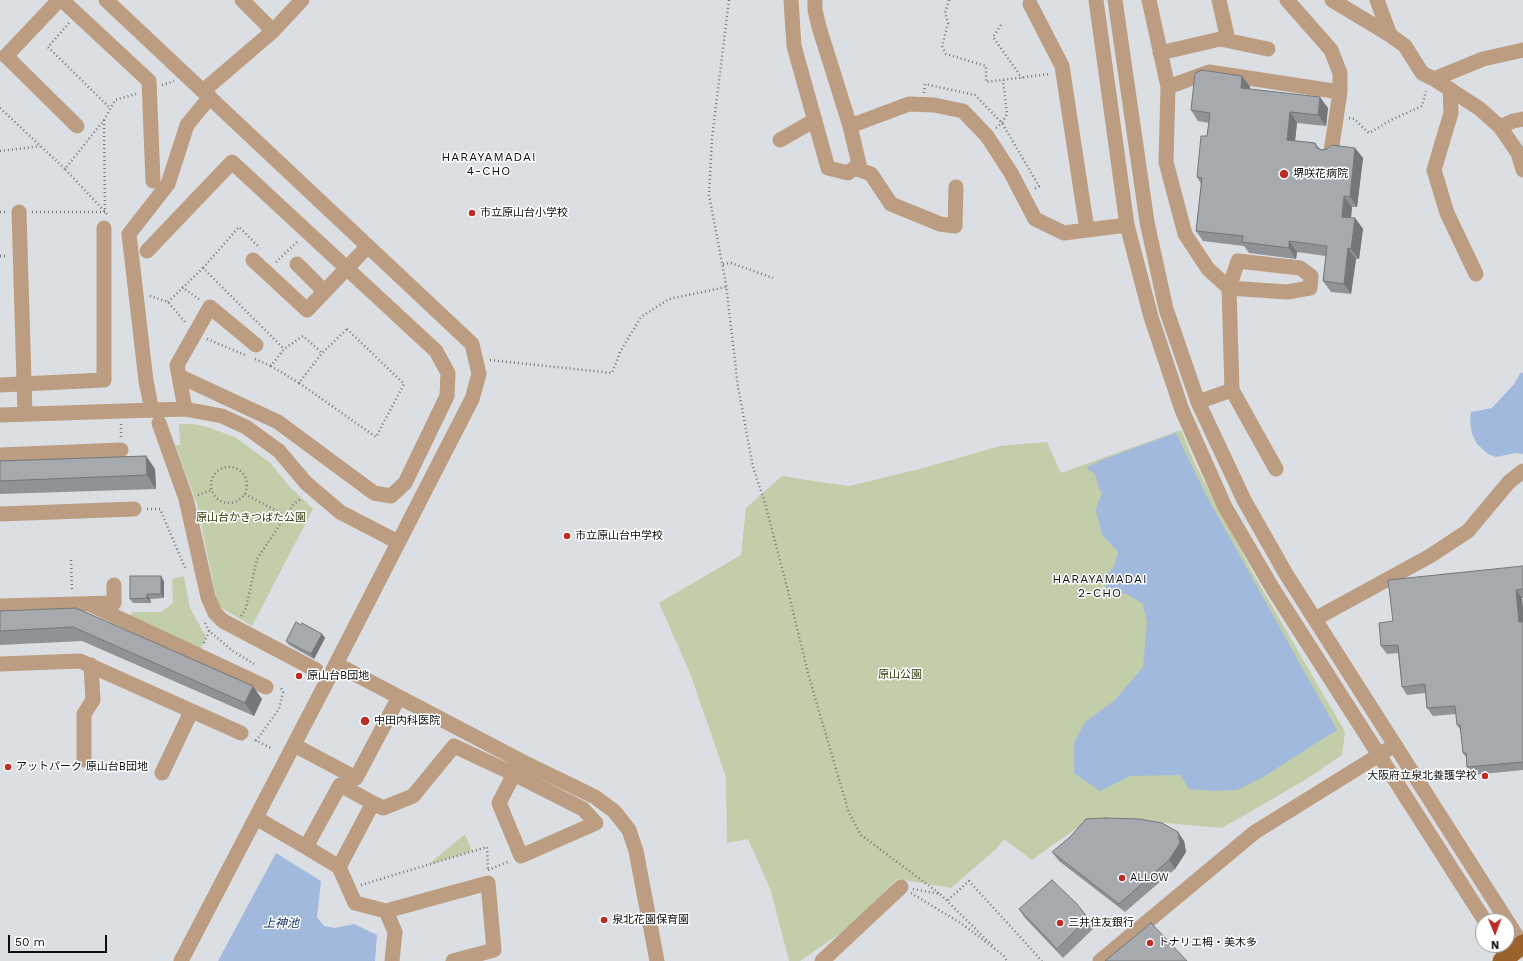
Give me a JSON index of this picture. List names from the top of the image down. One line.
{"districts":["HARAYAMADAI 4-CHO","HARAYAMADAI 2-CHO"],"water":["上神池"],"parks":["原山台かきつばた公園","原山公園"],"places":["堺咲花病院","市立原山台小学校","市立原山台中学校","原山台B団地","中田内科医院","アットパーク 原山台B団地","大阪府立泉北養護学校","ALLOW","泉北花園保育園","三井住友銀行","トナリエ栂・美木多"],"scale_bar":"50 m","north":"bottom"}
